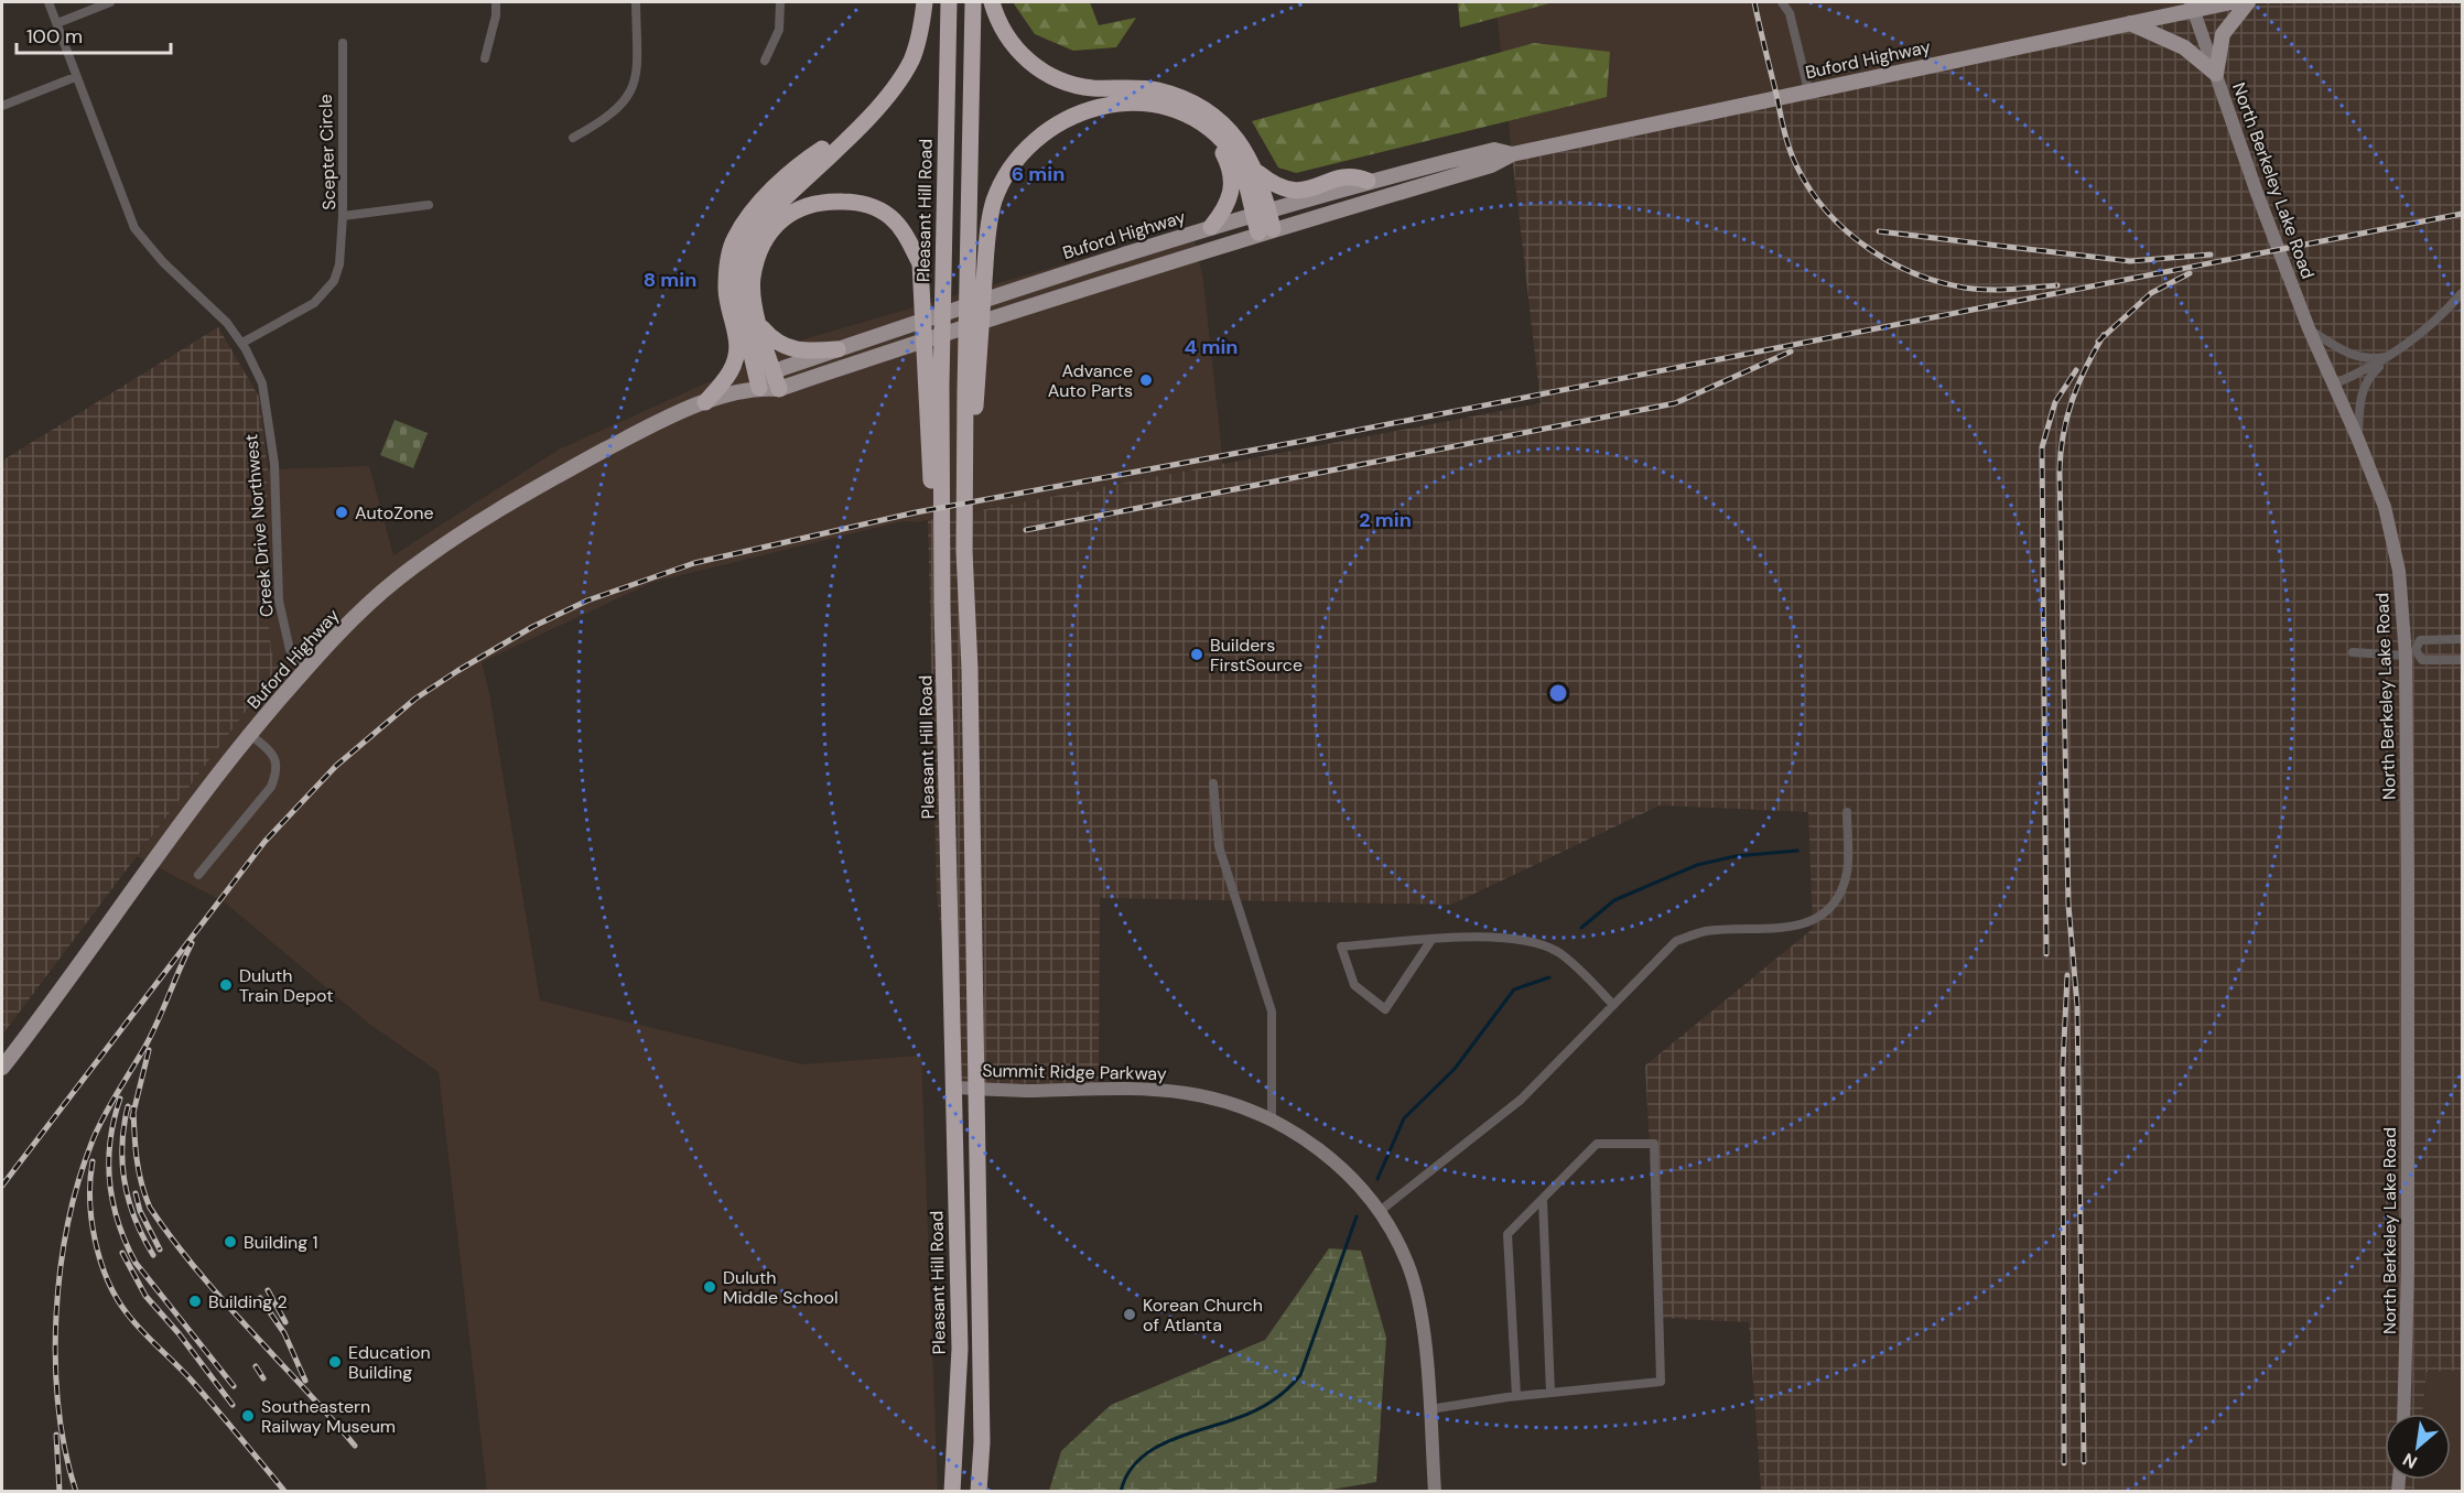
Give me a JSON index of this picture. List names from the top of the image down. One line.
{"streets":{"highway":["Pleasant Hill Road"],"main road":["Buford Highway"],"street":["Scepter Circle","North Berkeley Lake Road","Creek Drive Northwest","Summit Ridge Parkway"]},"crossings":[["Buford Highway","North Berkeley Lake Road"],["Buford Highway","Creek Drive Northwest"],["Pleasant Hill Road","Summit Ridge Parkway"]],"places":["Advance Auto Parts","AutoZone","Builders FirstSource","Duluth Train Depot","Building 1","Duluth Middle School","Building 2","Korean Church of Atlanta","Education Building","Southeastern Railway Museum"],"scale_bar":"100 m","north":"bottom left","rings":["6 min","8 min","4 min","2 min"]}
